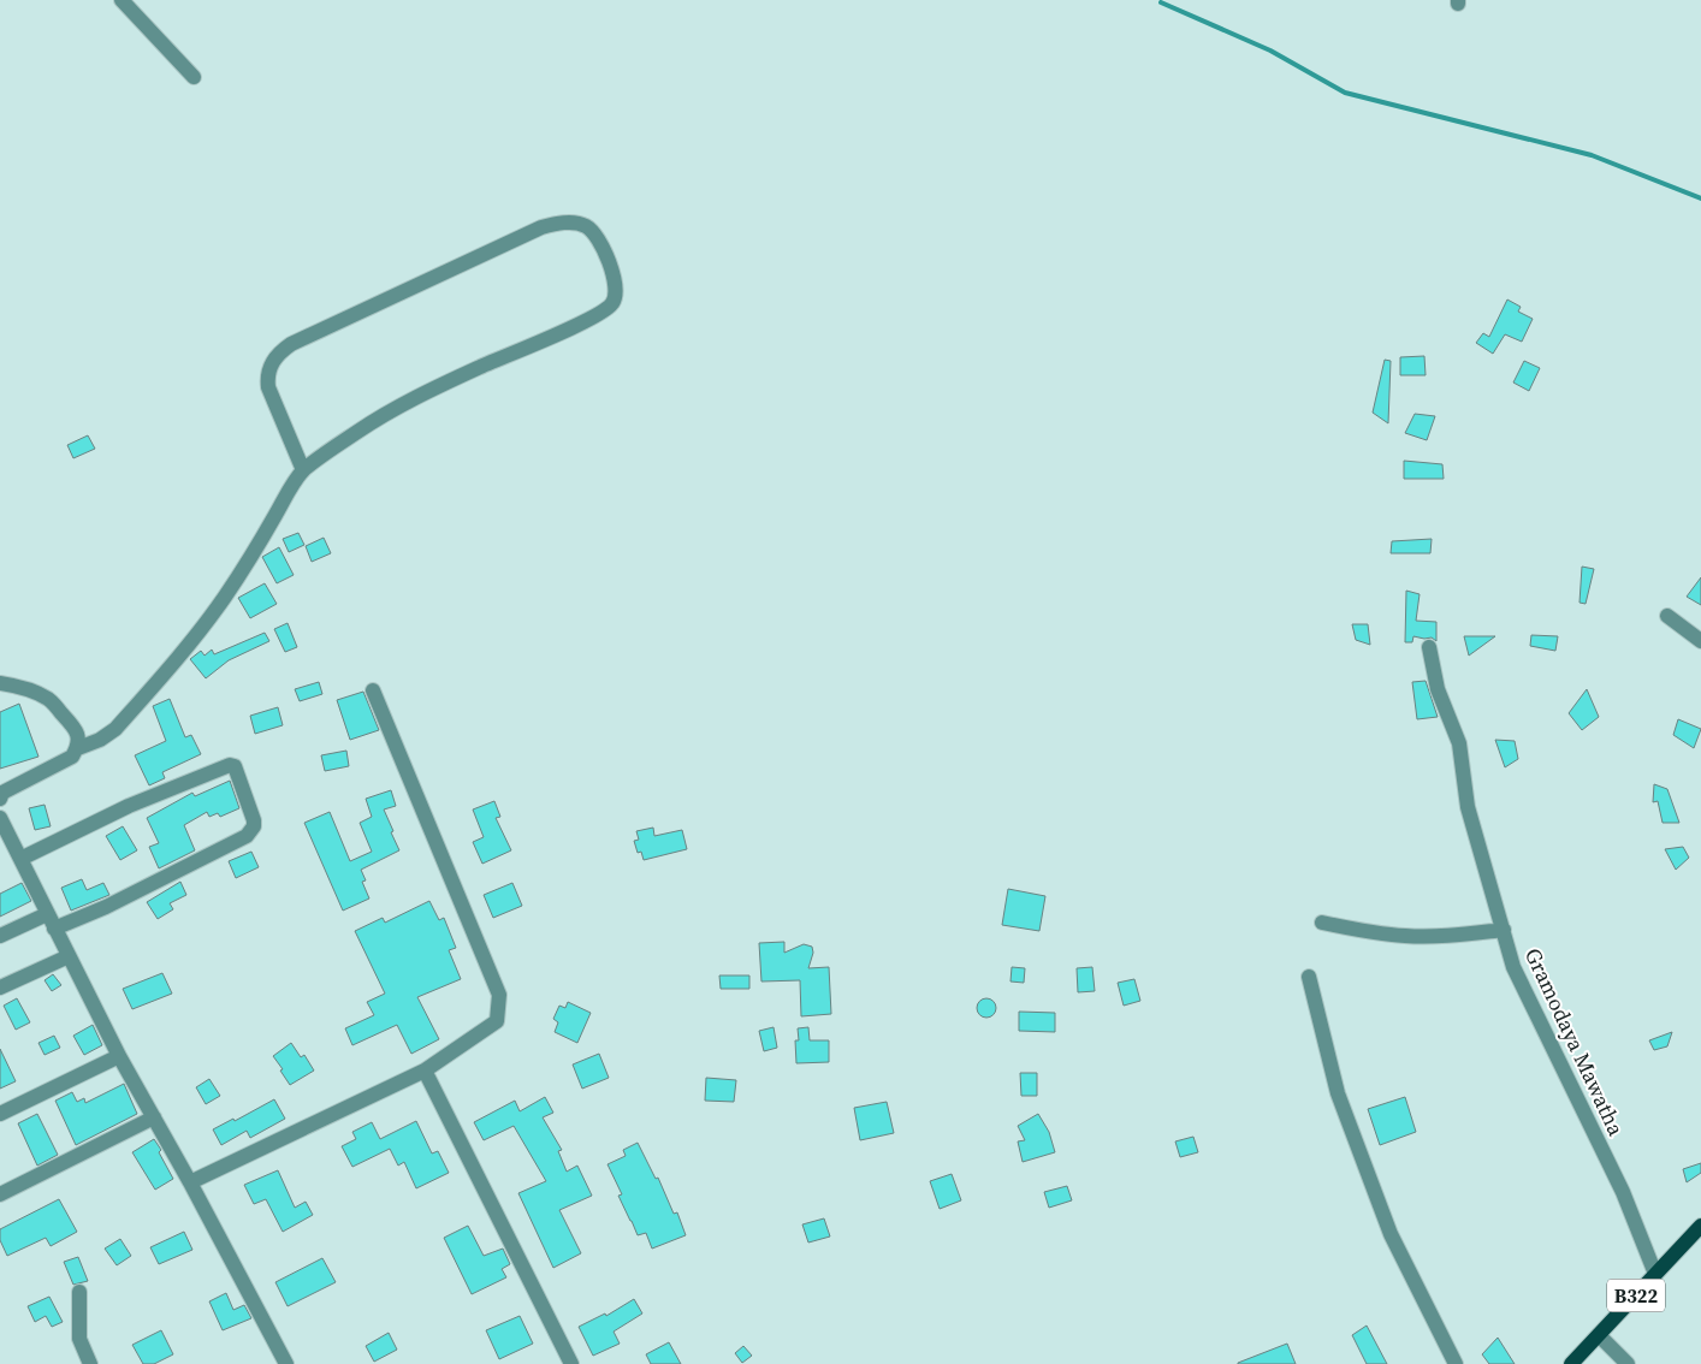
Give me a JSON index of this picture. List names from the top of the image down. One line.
{"streets":{"main road":["B322"],"street":["Gramodaya Mawatha"]},"crossings":[["Gramodaya Mawatha","B322"]]}
